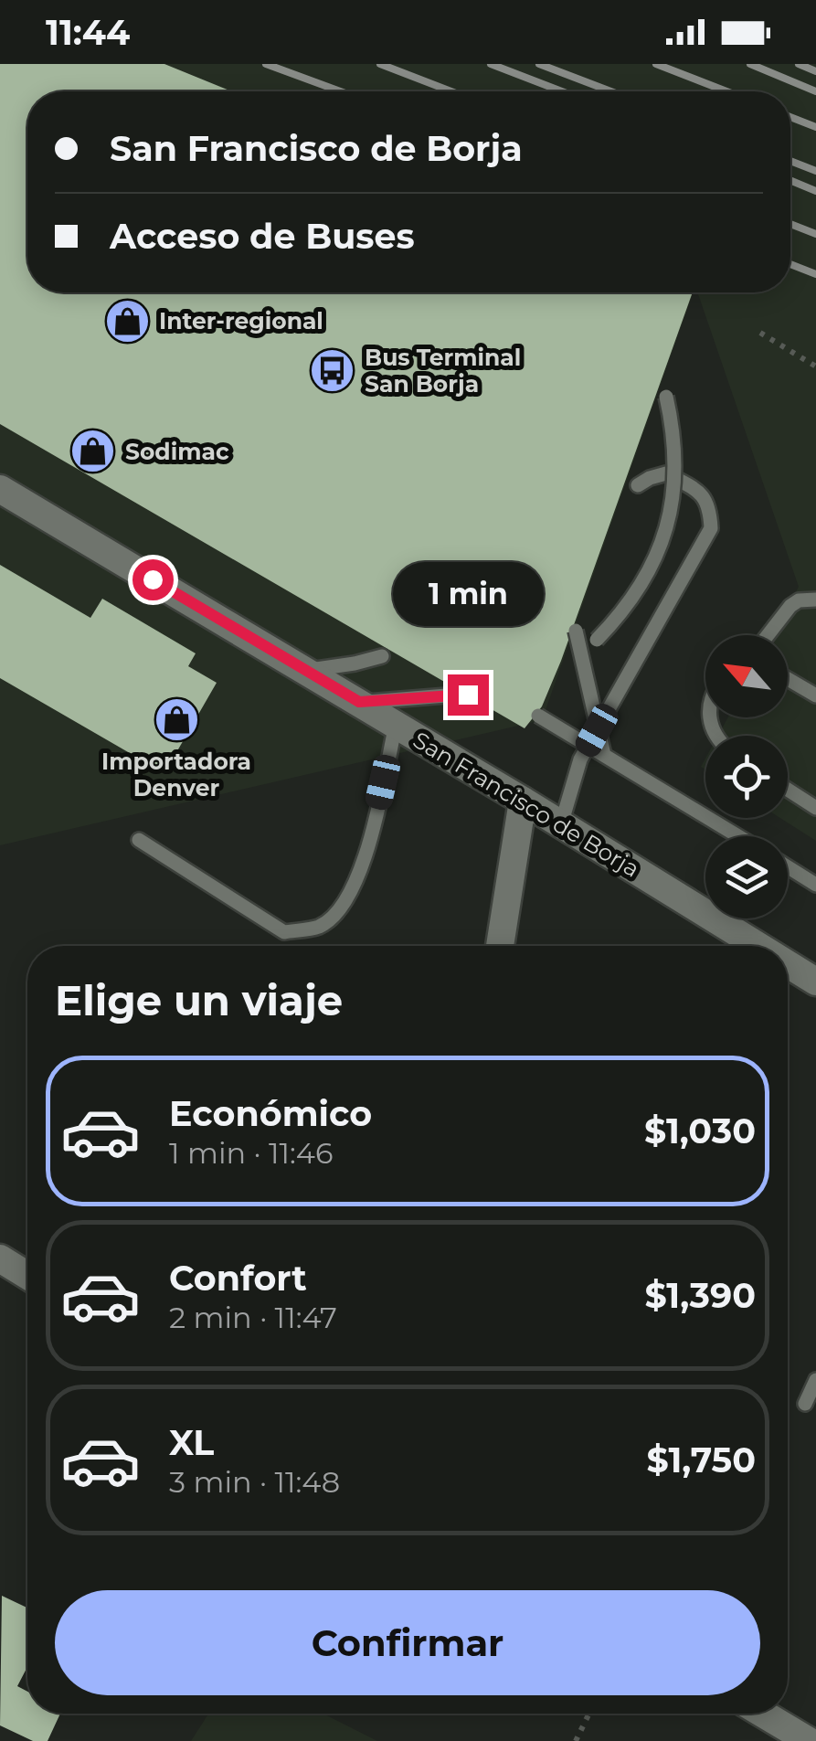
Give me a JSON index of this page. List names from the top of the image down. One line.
{"streets":{"street":["San Francisco de Borja"]},"places":{"shop":["Inter-regional","Sodimac","Importadora Denver"],"bus stop":["Bus Terminal San Borja"]},"north":"top left","page":{"status":"11:44","banner":["San Francisco de Borja","Acceso de Buses"],"bubble":"1 min","heading":"Elige un viaje","list":[{"name":"Económico","note":"1 min · 11:46","value":"$1,030"},{"name":"Confort","note":"2 min · 11:47","value":"$1,390"},{"name":"XL","note":"3 min · 11:48","value":"$1,750"}],"buttons":"Confirmar"}}
